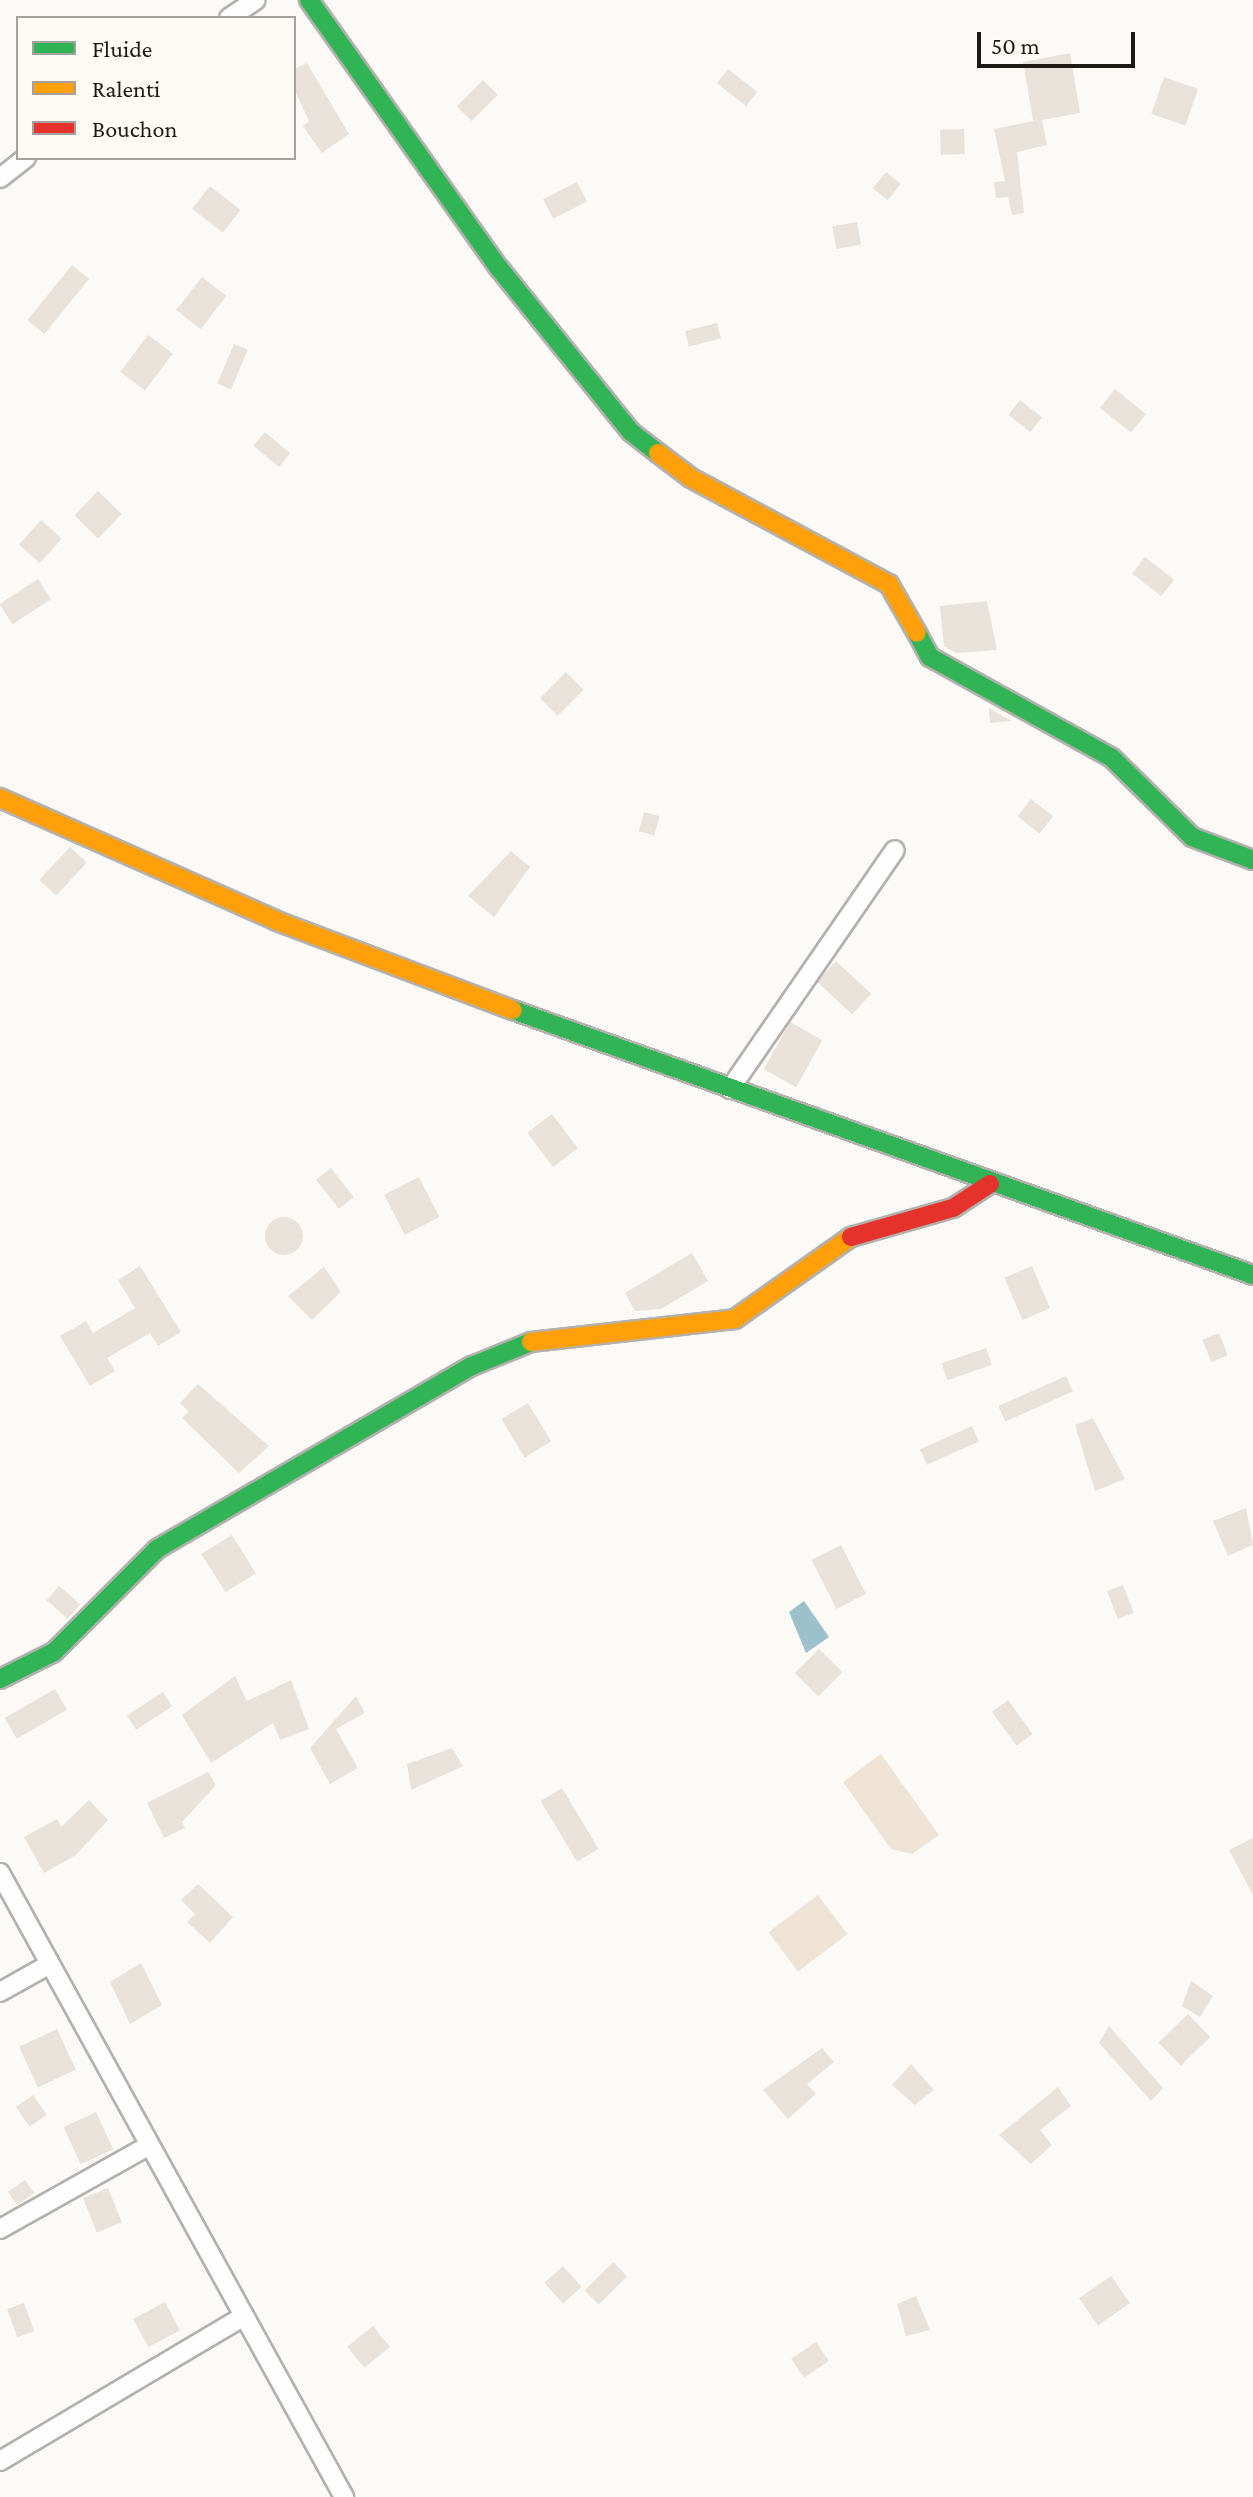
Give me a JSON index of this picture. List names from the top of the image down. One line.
{"legend":["Fluide","Ralenti","Bouchon"],"scale_bar":"50 m"}
